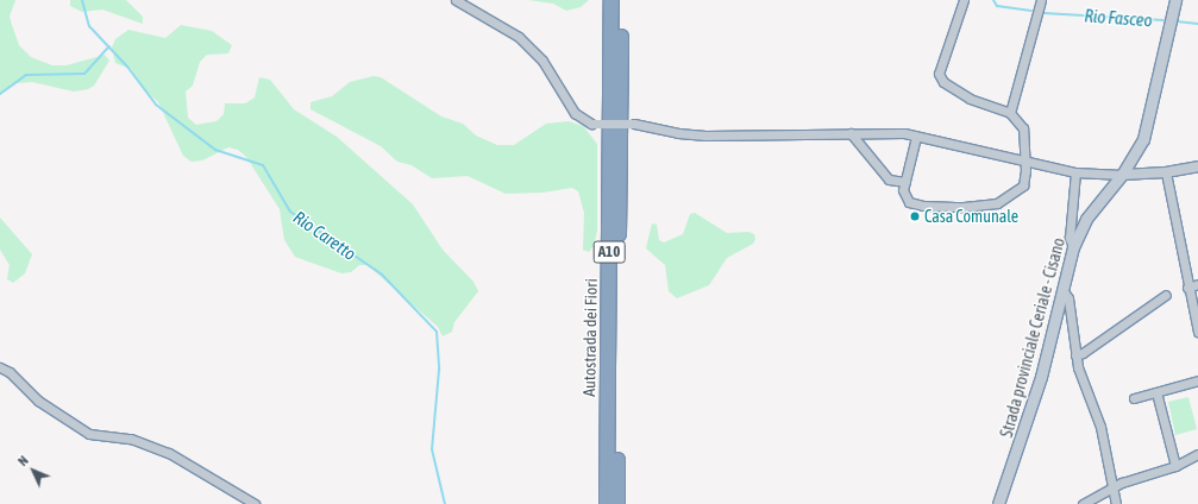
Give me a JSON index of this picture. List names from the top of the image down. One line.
{"streets":{"highway":["A10","Autostrada dei Fiori"],"main road":["Strada provinciale Ceriale - Cisano"]},"water":["Rio Fasceo","Rio Caretto"],"places":["Casa Comunale"],"north":"top left"}
